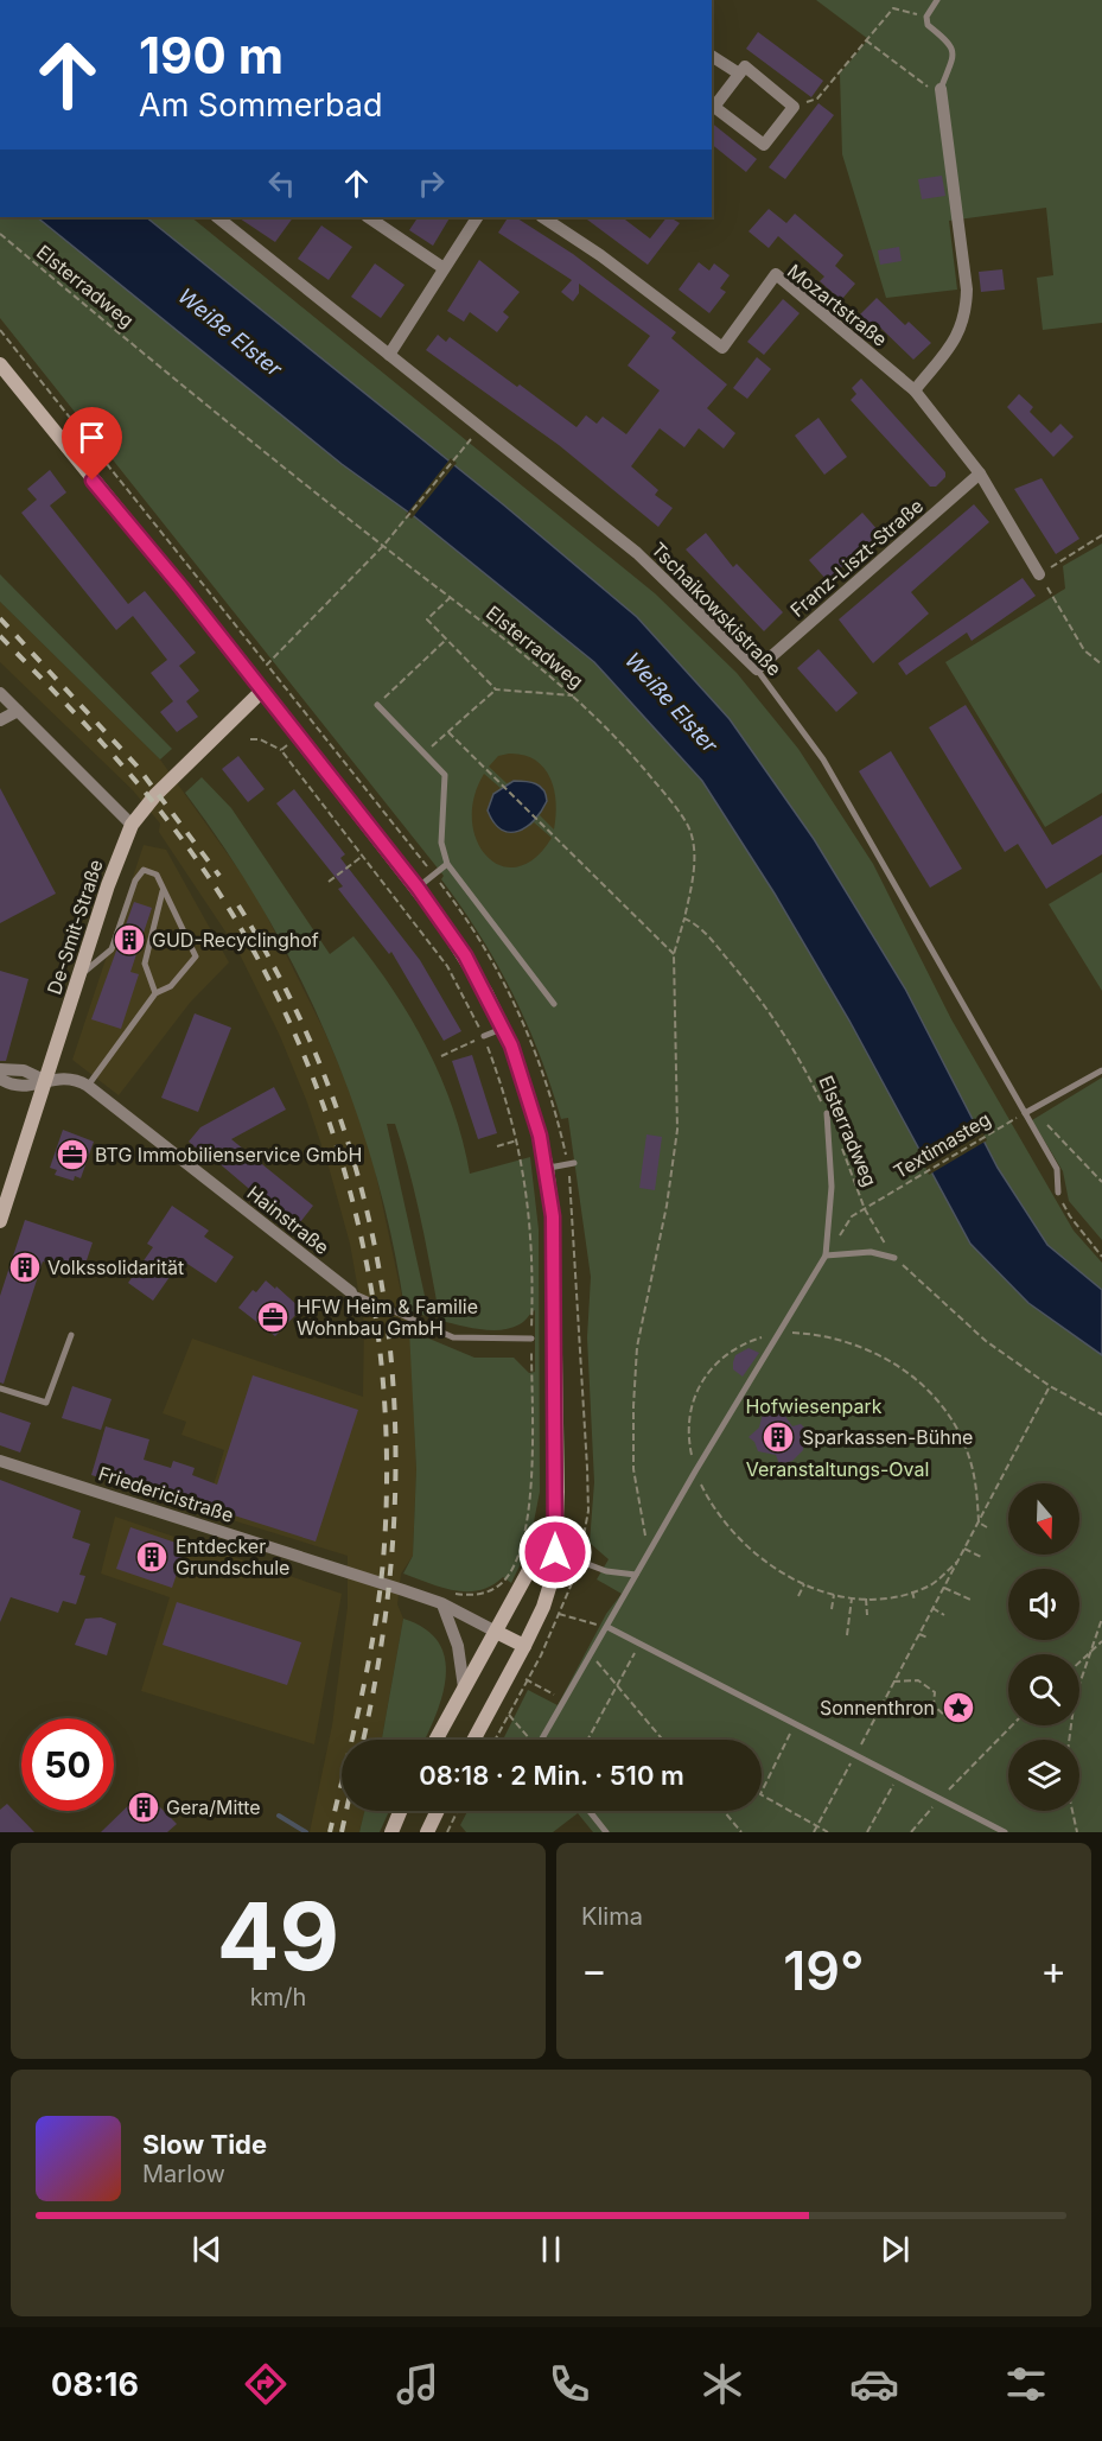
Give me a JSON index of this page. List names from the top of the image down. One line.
{"streets":{"main road":["De-Smit-Straße"],"street":["Mozartstraße","Franz-Liszt-Straße","Tschaikowskistraße","Hainstraße","Friedericistraße"],"path":["Elsterradweg","Textimasteg"]},"crossings":[["Elsterradweg","Textimasteg"],["Mozartstraße","Franz-Liszt-Straße"],["Franz-Liszt-Straße","Tschaikowskistraße"],["De-Smit-Straße","Hainstraße"]],"water":["Weiße Elster"],"parks":["Hofwiesenpark","Veranstaltungs-Oval"],"places":{"building":["GUD-Recyclinghof","Volkssolidarität","Sparkassen-Bühne","Entdecker Grundschule","Gera/Mitte"],"office":["BTG Immobilienservice GmbH","HFW Heim & Familie Wohnbau GmbH"],"place":["Sonnenthron"]},"north":"bottom","page":{"turn":["190 m","Am Sommerbad"],"limit":"50","trip":"08:18 · 2 Min. · 510 m","tile":[["49","km/h"],"Klima"],"heat":["−","19°","+"],"song":["Slow Tide","Marlow"],"tabs":"08:16"}}
